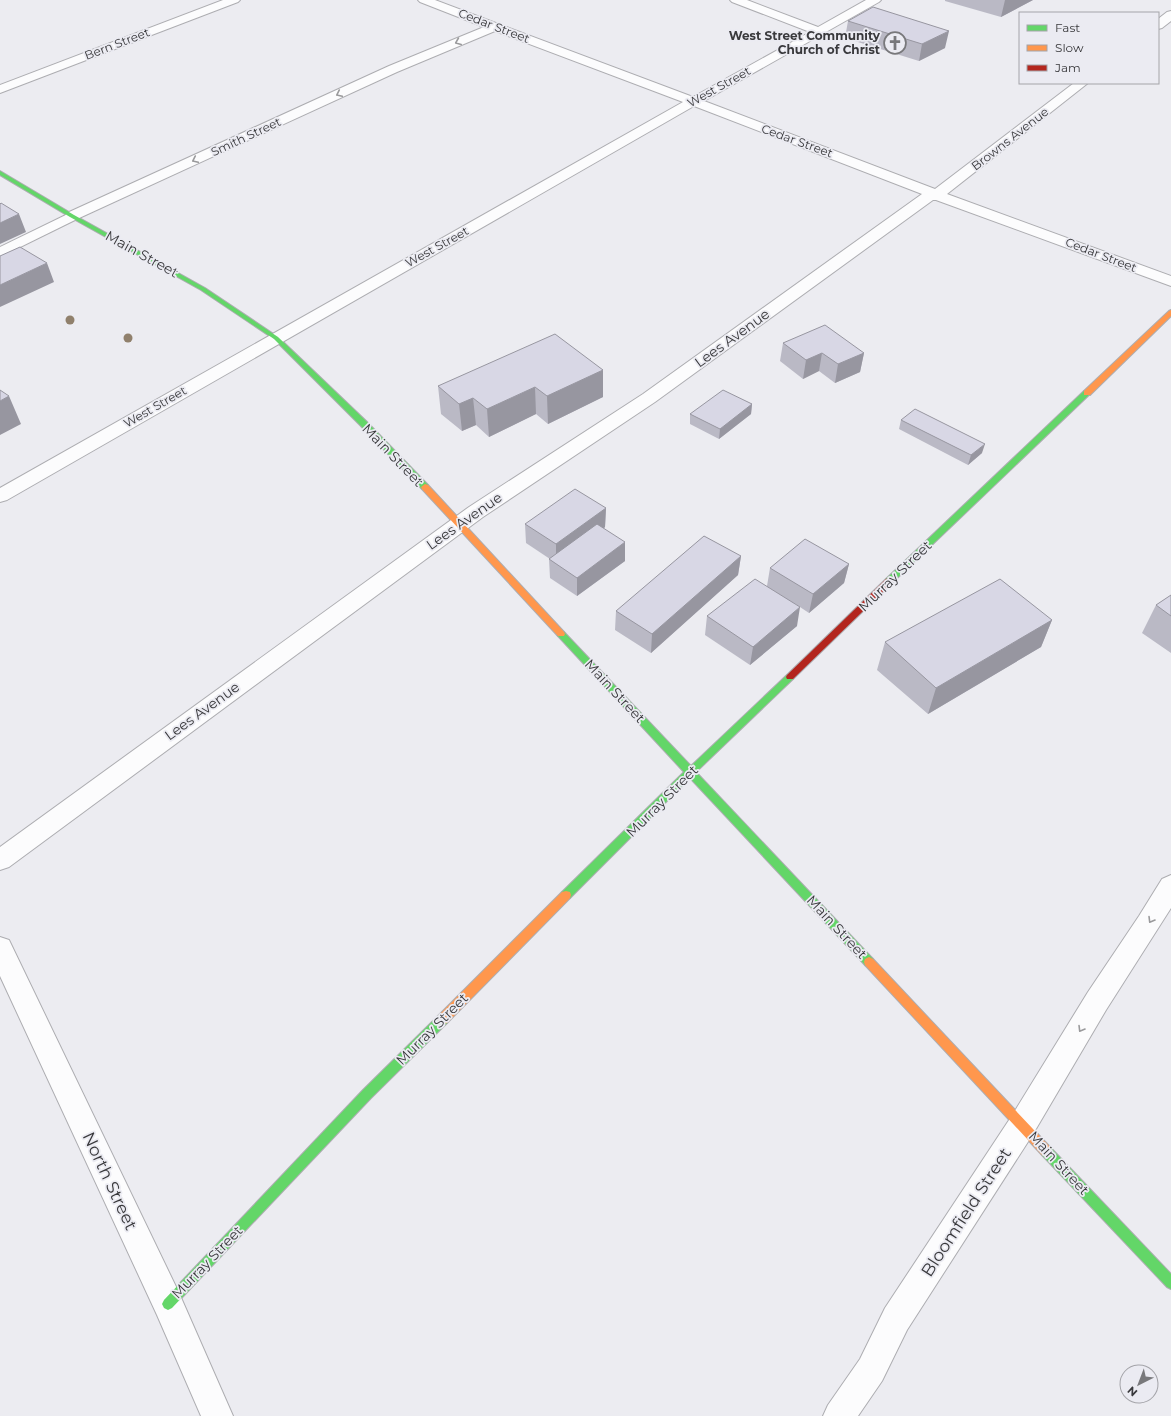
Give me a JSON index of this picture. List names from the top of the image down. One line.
{"streets":{"street":["Cedar Street","Bern Street","West Street","Smith Street","Browns Avenue","Main Street","Lees Avenue","Murray Street","North Street","Bloomfield Street"]},"crossings":[["Cedar Street","West Street"],["Cedar Street","Smith Street"],["Cedar Street","Browns Avenue"],["Cedar Street","Lees Avenue"],["West Street","Main Street"],["Smith Street","Main Street"],["Browns Avenue","Lees Avenue"],["Main Street","Lees Avenue"],["Main Street","Murray Street"],["Main Street","Bloomfield Street"],["Murray Street","North Street"]],"one_way":["Smith Street","Bloomfield Street"],"places":{"church":["West Street Community Church of Christ"]},"legend":["Fast","Slow","Jam"],"north":"bottom left"}
